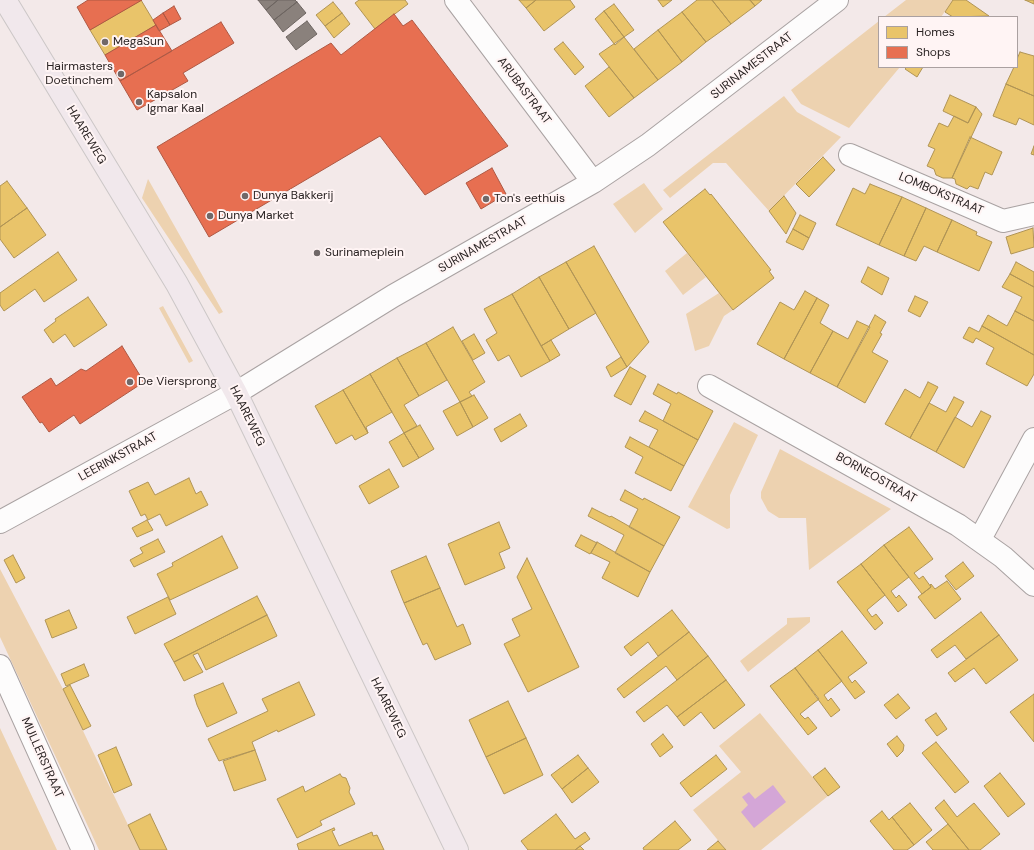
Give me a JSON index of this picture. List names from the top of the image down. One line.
{"streets":{"main road":["HAAREWEG"],"street":["SURINAMESTRAAT","ARUBASTRAAT","LOMBOKSTRAAT","LEERINKSTRAAT","BORNEOSTRAAT","MULLERSTRAAT"]},"crossings":[["SURINAMESTRAAT","ARUBASTRAAT"],["SURINAMESTRAAT","HAAREWEG"],["SURINAMESTRAAT","LEERINKSTRAAT"],["HAAREWEG","LEERINKSTRAAT"]],"places":["MegaSun","Hairmasters Doetinchem","Kapsalon Igmar Kaal","Dunya Bakkerij","Ton's eethuis","Dunya Market","Surinameplein","De Viersprong"],"legend":["Homes","Shops"]}
